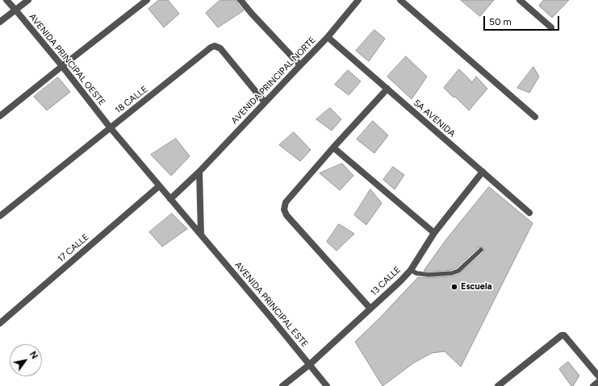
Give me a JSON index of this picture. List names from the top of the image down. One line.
{"streets":{"street":["AVENIDA PRINCIPAL OESTE","AVENIDA PRINCIPAL NORTE","18 CALLE","5A AVENIDA","17 CALLE","13 CALLE","AVENIDA PRINCIPAL ESTE"]},"crossings":[["AVENIDA PRINCIPAL OESTE","AVENIDA PRINCIPAL NORTE"],["AVENIDA PRINCIPAL OESTE","18 CALLE"],["AVENIDA PRINCIPAL OESTE","17 CALLE"],["AVENIDA PRINCIPAL OESTE","AVENIDA PRINCIPAL ESTE"],["AVENIDA PRINCIPAL NORTE","18 CALLE"],["AVENIDA PRINCIPAL NORTE","5A AVENIDA"],["5A AVENIDA","13 CALLE"],["13 CALLE","AVENIDA PRINCIPAL ESTE"]],"places":["Escuela"],"scale_bar":"50 m","north":"top right"}
